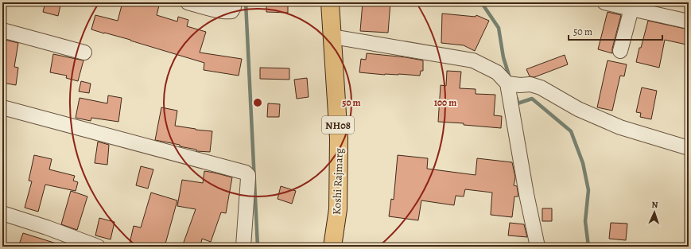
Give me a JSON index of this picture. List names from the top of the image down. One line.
{"streets":{"main road":["NH08","Koshi Rajmarg"]},"scale_bar":"50 m","north":"top","rings":["50 m","100 m"]}
